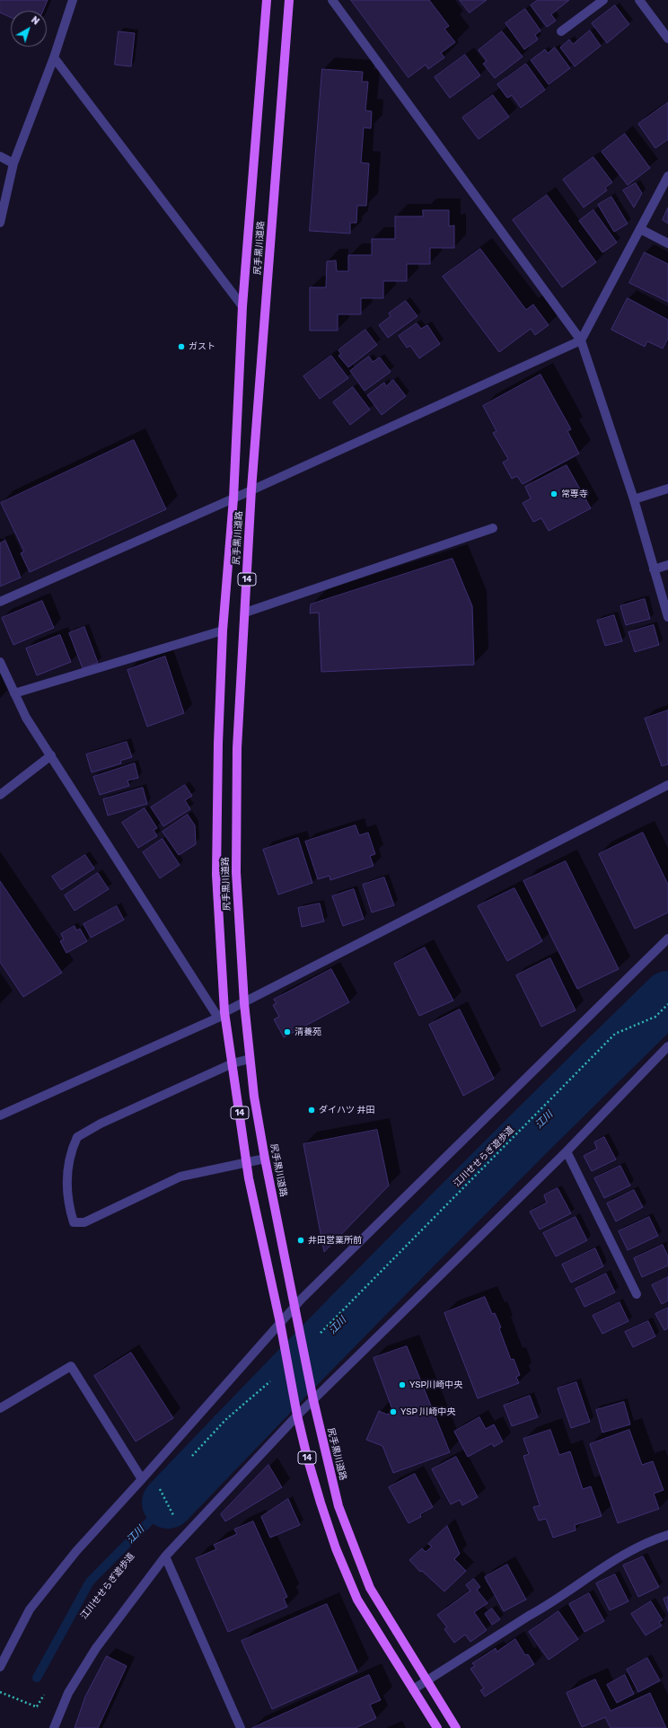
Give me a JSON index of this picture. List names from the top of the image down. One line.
{"streets":{"main road":["尻手黒川道路","14"],"path":["江川せせらぎ遊歩道"]},"water":["江川"],"places":["ガスト","常専寺","清養苑","ダイハツ 井田","井田営業所前","YSP川崎中央","YSP 川崎中央"],"north":"top right"}
